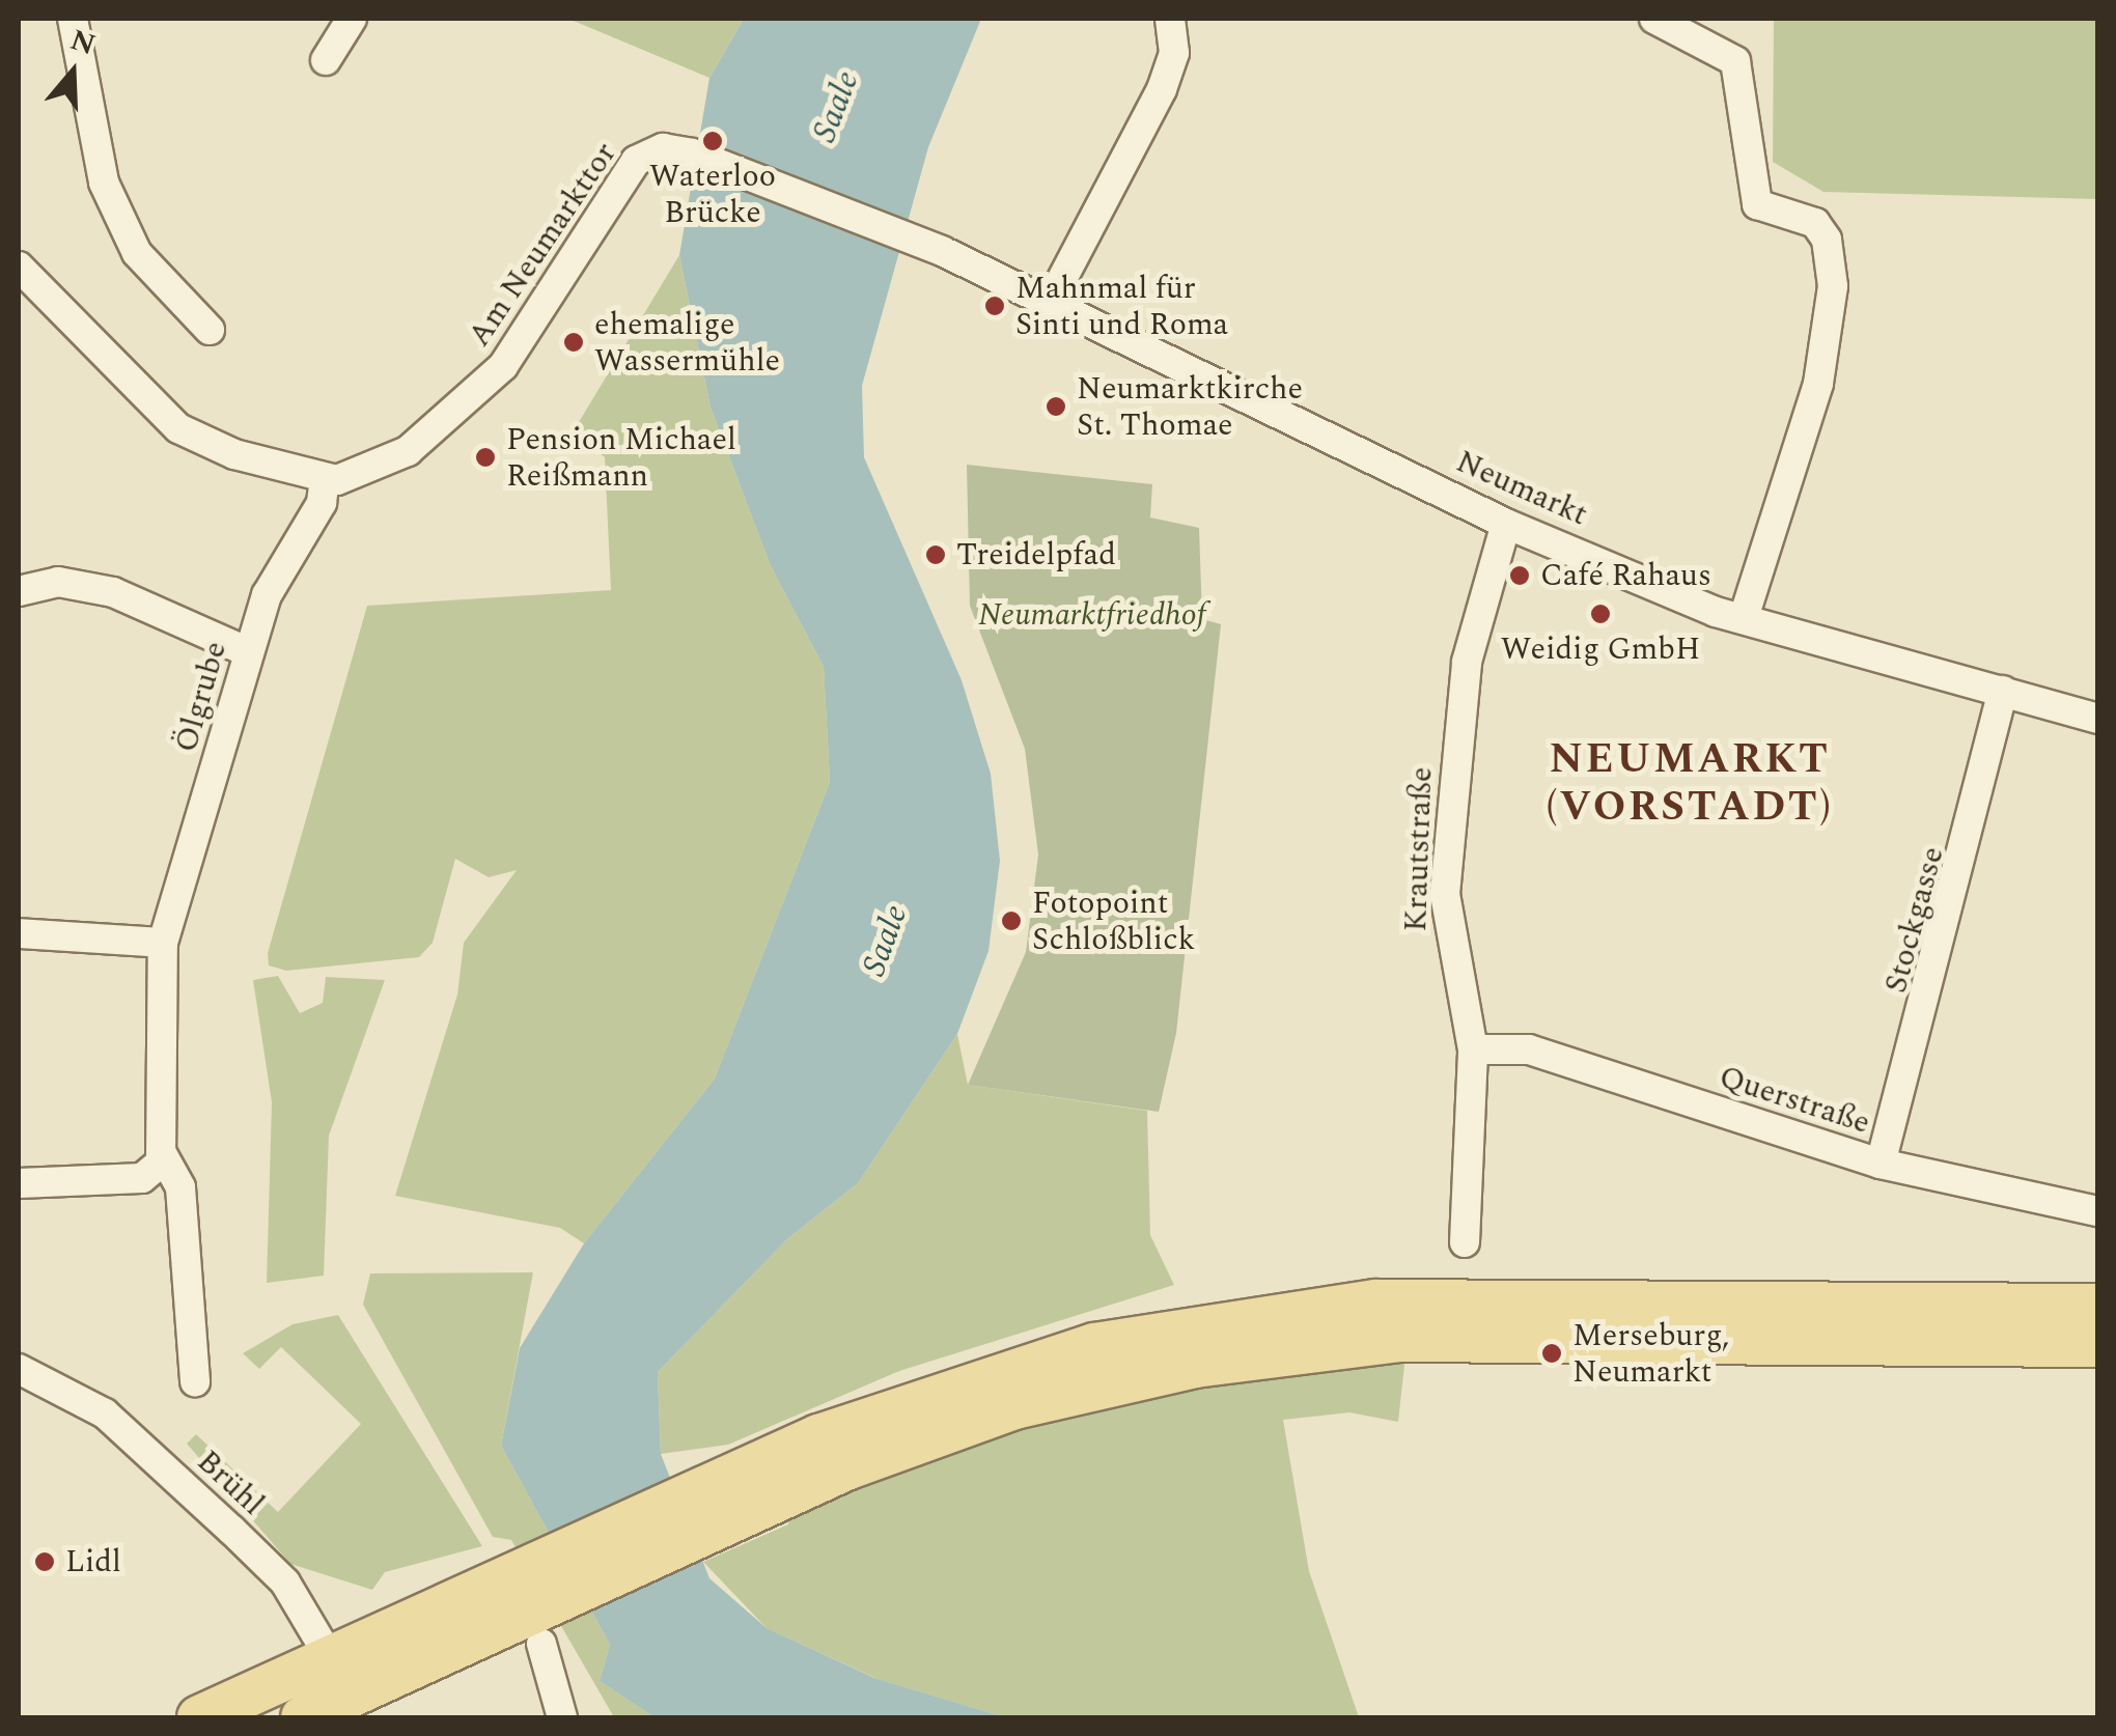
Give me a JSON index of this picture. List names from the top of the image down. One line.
{"streets":{"street":["Am Neumarkttor","Neumarkt","Ölgrube","Krautstraße","Stockgasse","Querstraße","Brühl"]},"crossings":[["Am Neumarkttor","Neumarkt"],["Am Neumarkttor","Ölgrube"],["Neumarkt","Krautstraße"],["Neumarkt","Stockgasse"],["Krautstraße","Querstraße"],["Stockgasse","Querstraße"]],"districts":["NEUMARKT (VORSTADT)"],"water":["Saale"],"parks":["Neumarktfriedhof"],"places":["Waterloo Brücke","Mahnmal für Sinti und Roma","ehemalige Wassermühle","Neumarktkirche St. Thomae","Pension Michael Reißmann","Treidelpfad","Café Rahaus","Weidig GmbH","Fotopoint Schloßblick","Merseburg, Neumarkt","Lidl"],"north":"top"}
